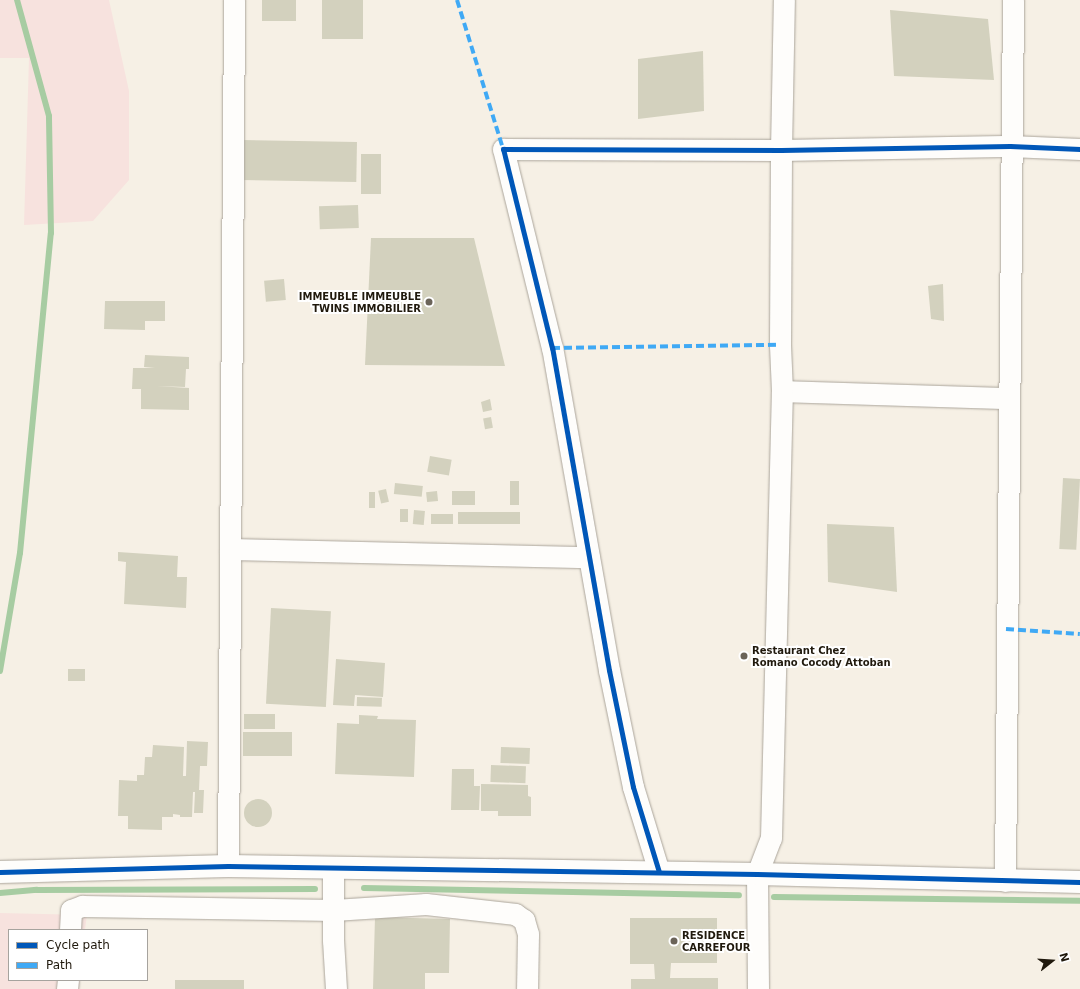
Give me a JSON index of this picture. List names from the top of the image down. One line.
{"places":["IMMEUBLE IMMEUBLE TWINS IMMOBILIER","Restaurant Chez Romano Cocody Attoban","RESIDENCE CARREFOUR"],"legend":["Cycle path","Path"],"north":"right"}
